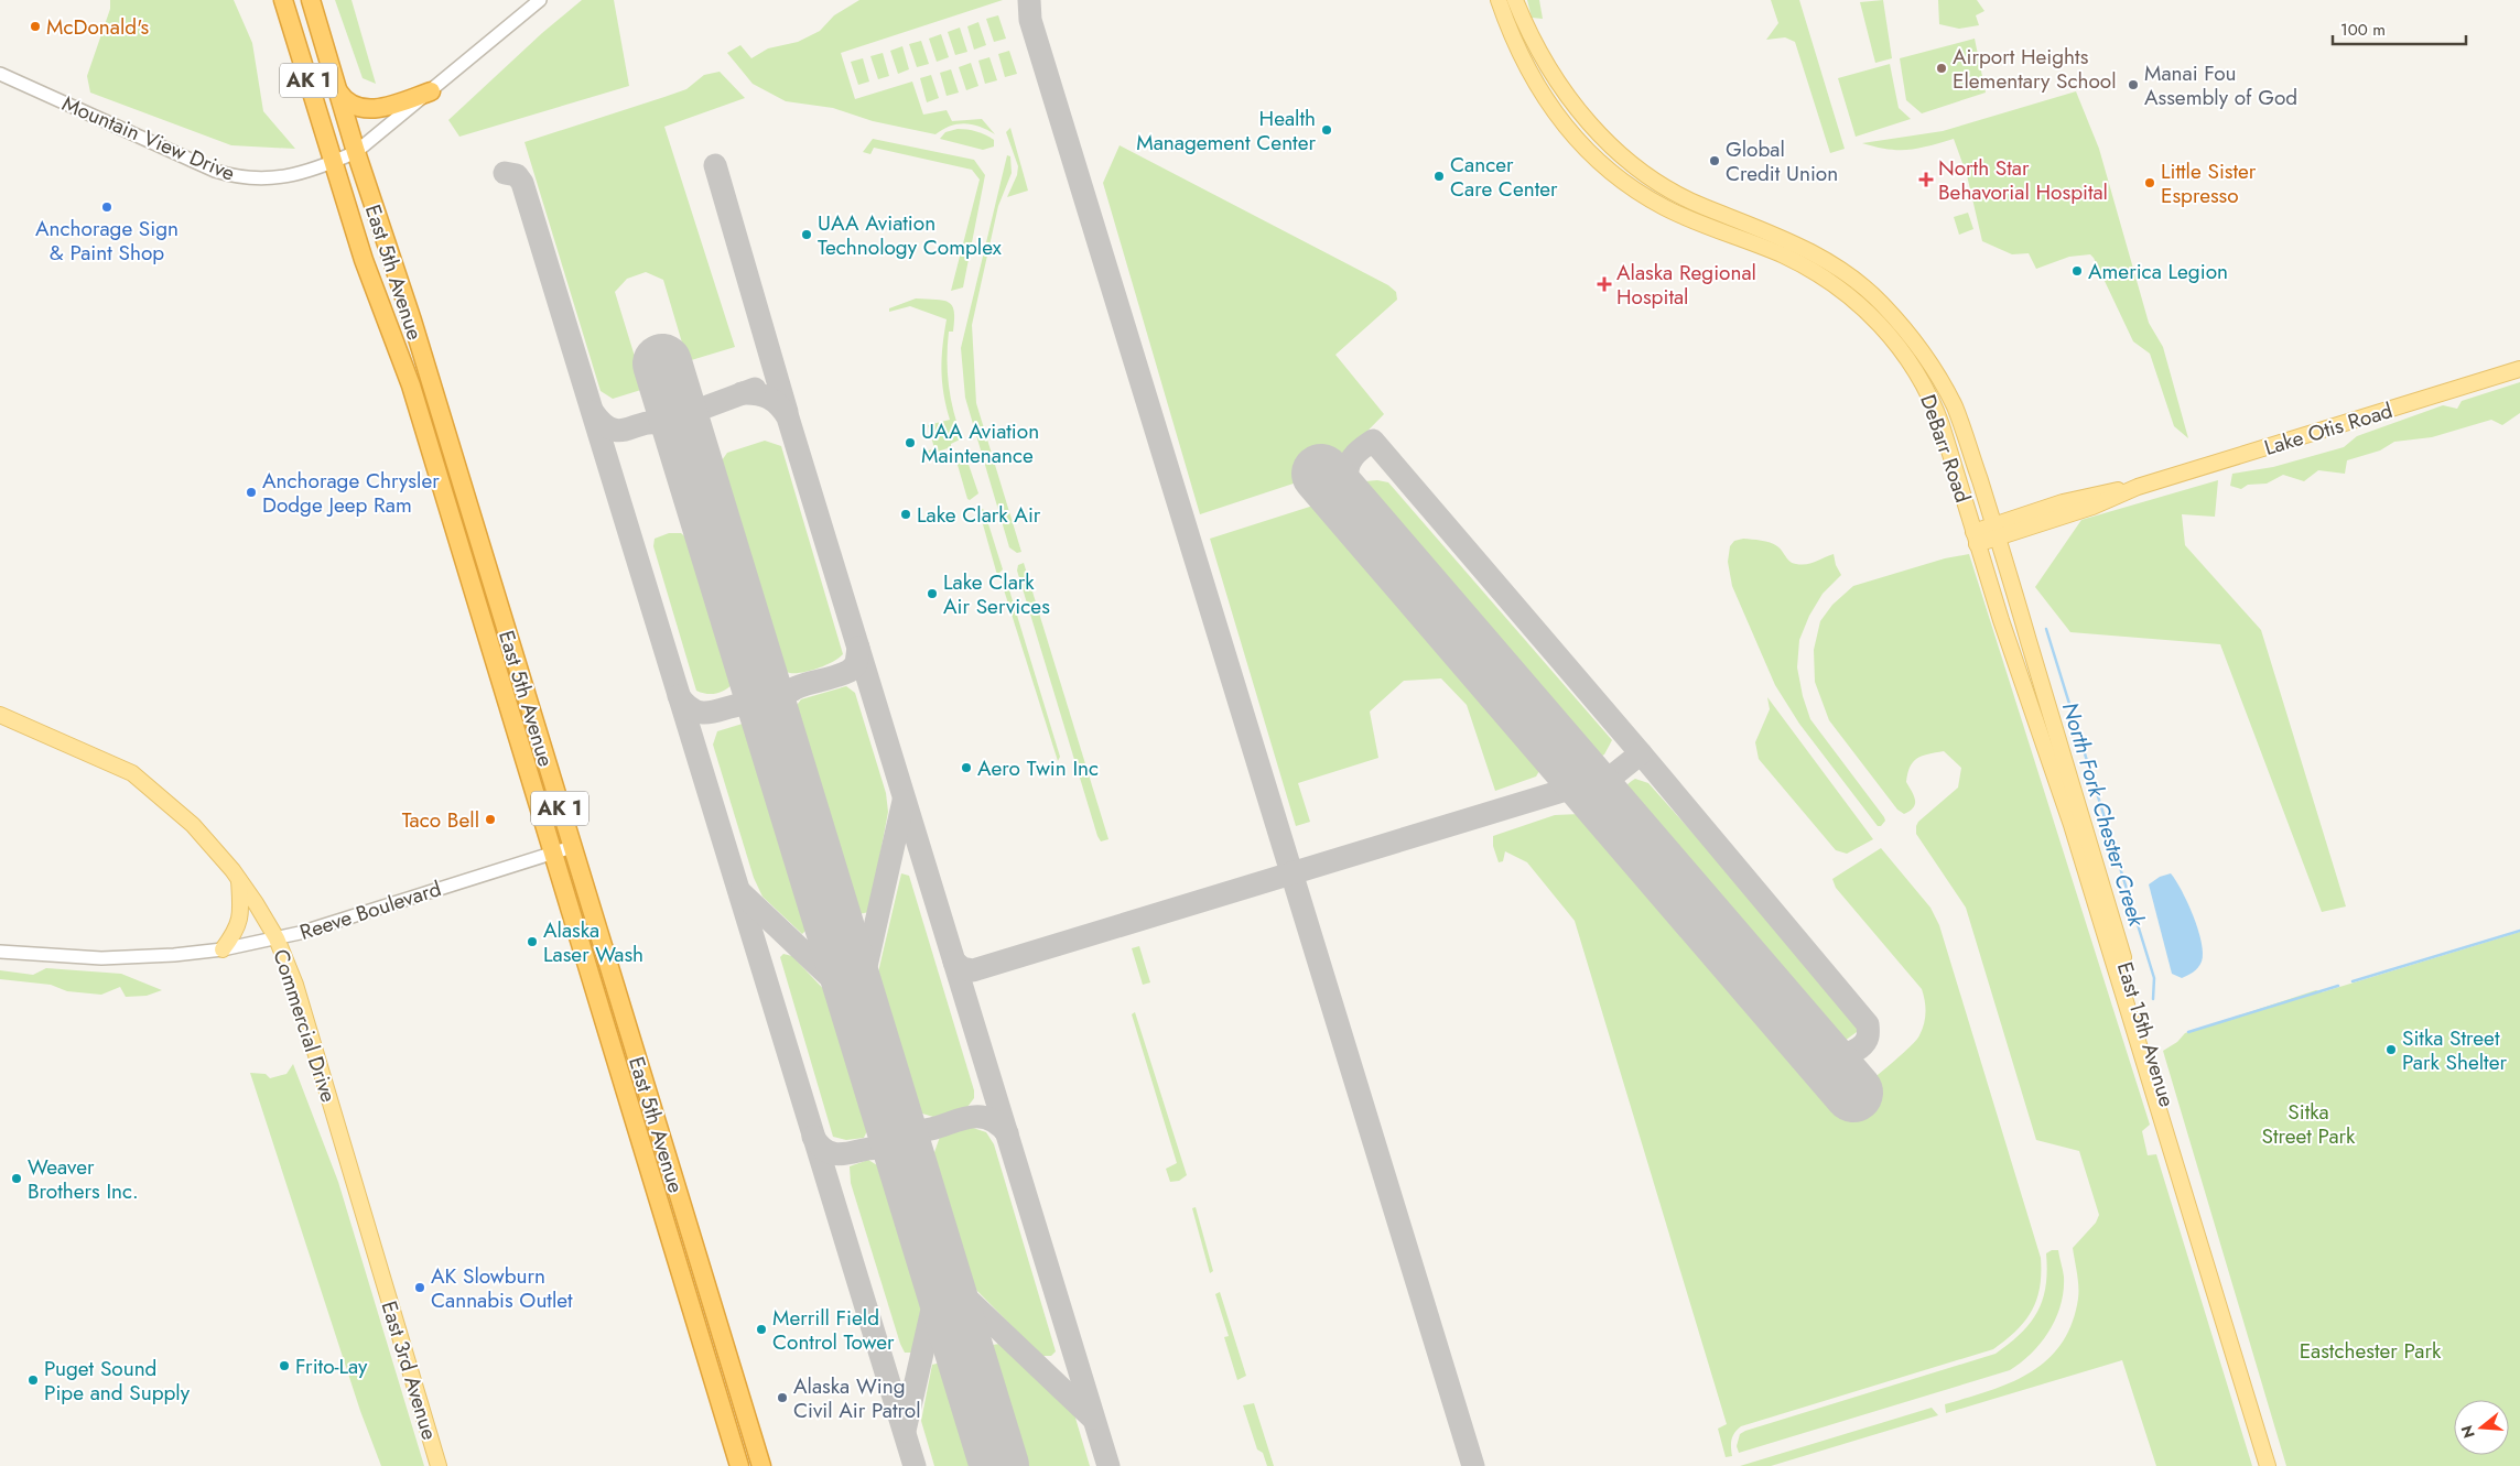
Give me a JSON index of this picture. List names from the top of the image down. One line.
{"streets":{"highway":["AK 1","East 5th Avenue"],"main road":["Lake Otis Road","DeBarr Road","Commercial Drive","East 15th Avenue","East 3rd Avenue"],"street":["Mountain View Drive","Reeve Boulevard"]},"crossings":[["AK 1","Mountain View Drive"],["AK 1","East 5th Avenue"],["Mountain View Drive","East 5th Avenue"],["East 5th Avenue","Reeve Boulevard"],["Lake Otis Road","DeBarr Road"],["Lake Otis Road","East 15th Avenue"],["DeBarr Road","East 15th Avenue"],["Reeve Boulevard","Commercial Drive"],["Commercial Drive","East 3rd Avenue"]],"water":["North Fork Chester Creek"],"parks":["Sitka Street Park","Eastchester Park"],"places":{"other":["McDonald's","Airport Heights Elementary School","Manai Fou Assembly of God","Health Management Center","Global Credit Union","Cancer Care Center","Little Sister Espresso","Anchorage Sign & Paint Shop","UAA Aviation Technology Complex","America Legion","UAA Aviation Maintenance","Anchorage Chrysler Dodge Jeep Ram","Lake Clark Air","Lake Clark Air Services","Aero Twin Inc","Taco Bell","Alaska Laser Wash","Sitka Street Park Shelter","Weaver Brothers Inc.","AK Slowburn Cannabis Outlet","Merrill Field Control Tower","Frito-Lay","Puget Sound Pipe and Supply","Alaska Wing Civil Air Patrol"],"health":["North Star Behavorial Hospital","Alaska Regional Hospital"]},"scale_bar":"100 m","north":"left"}
